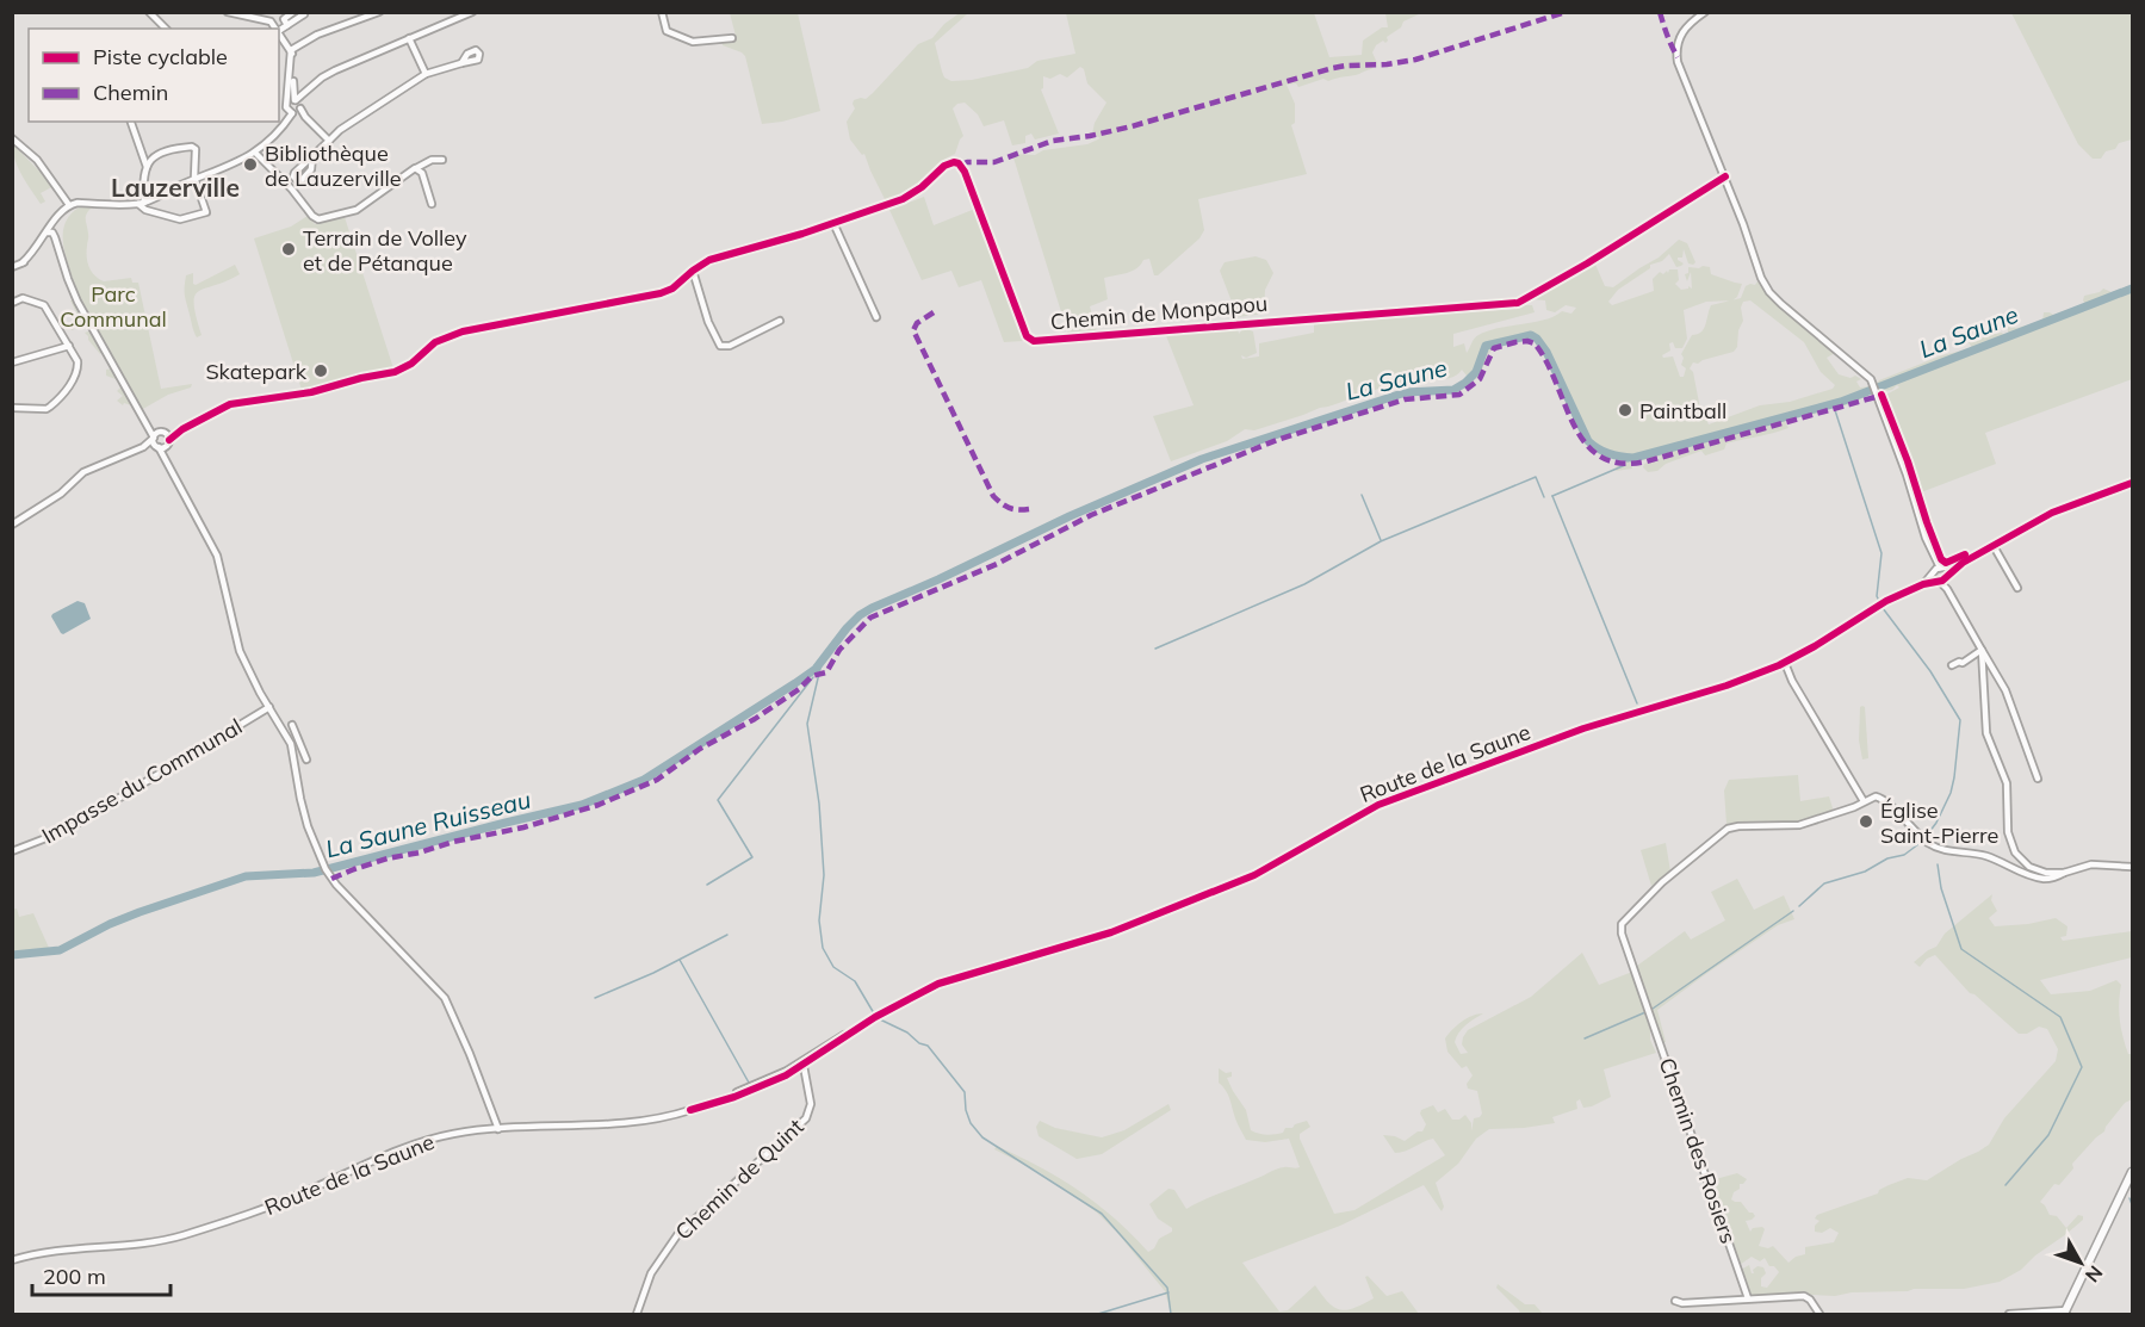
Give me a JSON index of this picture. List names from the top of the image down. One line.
{"streets":{"street":["Chemin de Monpapou","Route de la Saune","Impasse du Communal","Chemin des Rosiers","Chemin de Quint"]},"crossings":[["Route de la Saune","Chemin de Quint"]],"districts":["Lauzerville"],"water":["La Saune","La Saune Ruisseau"],"parks":["Parc Communal"],"places":["Bibliothèque de Lauzerville","Terrain de Volley et de Pétanque","Skatepark","Paintball","Église Saint-Pierre"],"legend":["Piste cyclable","Chemin"],"scale_bar":"200 m","north":"bottom right"}
